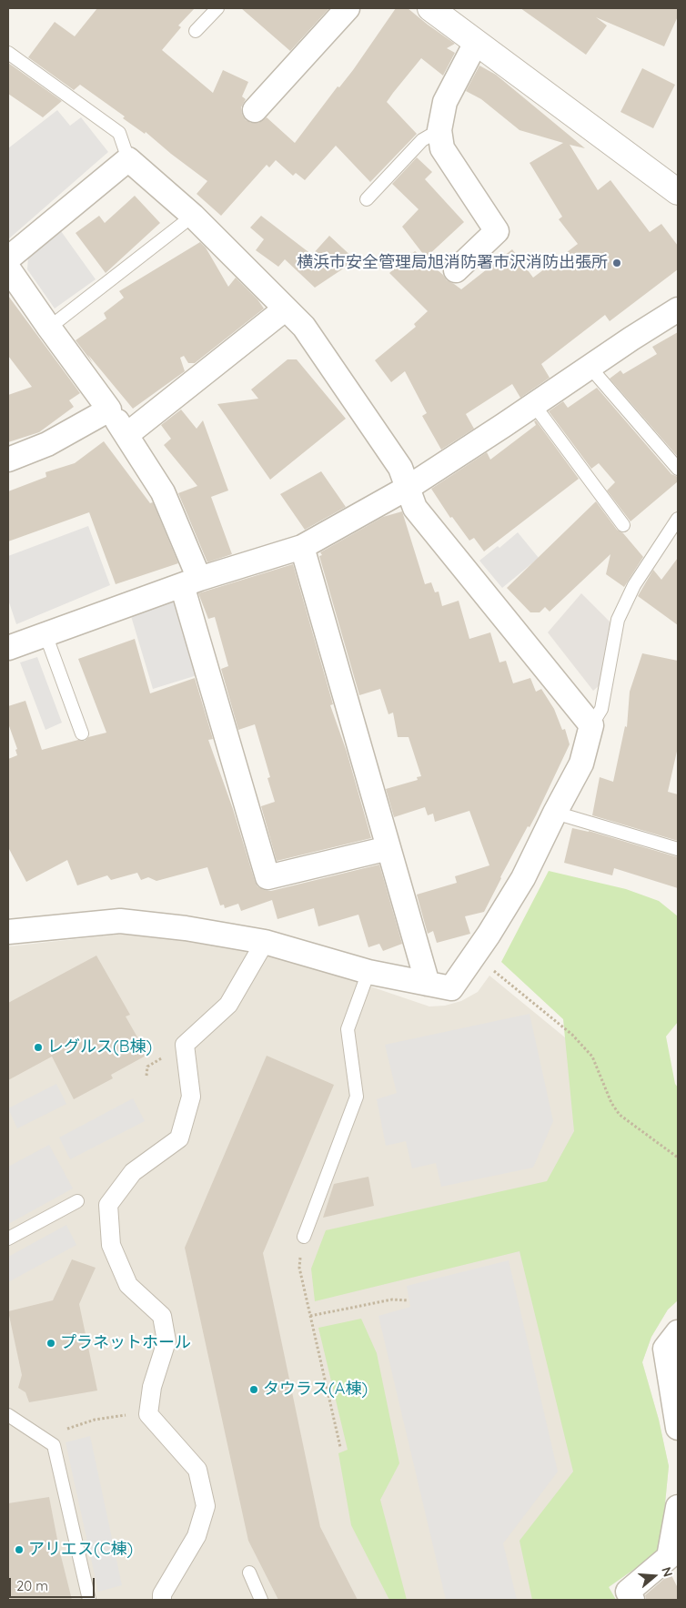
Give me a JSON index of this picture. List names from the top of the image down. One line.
{"places":["横浜市安全管理局旭消防署市沢消防出張所","レグルス(B棟)","プラネットホール","タウラス(A棟)","アリエス(C棟)"],"scale_bar":"20 m","north":"right"}
